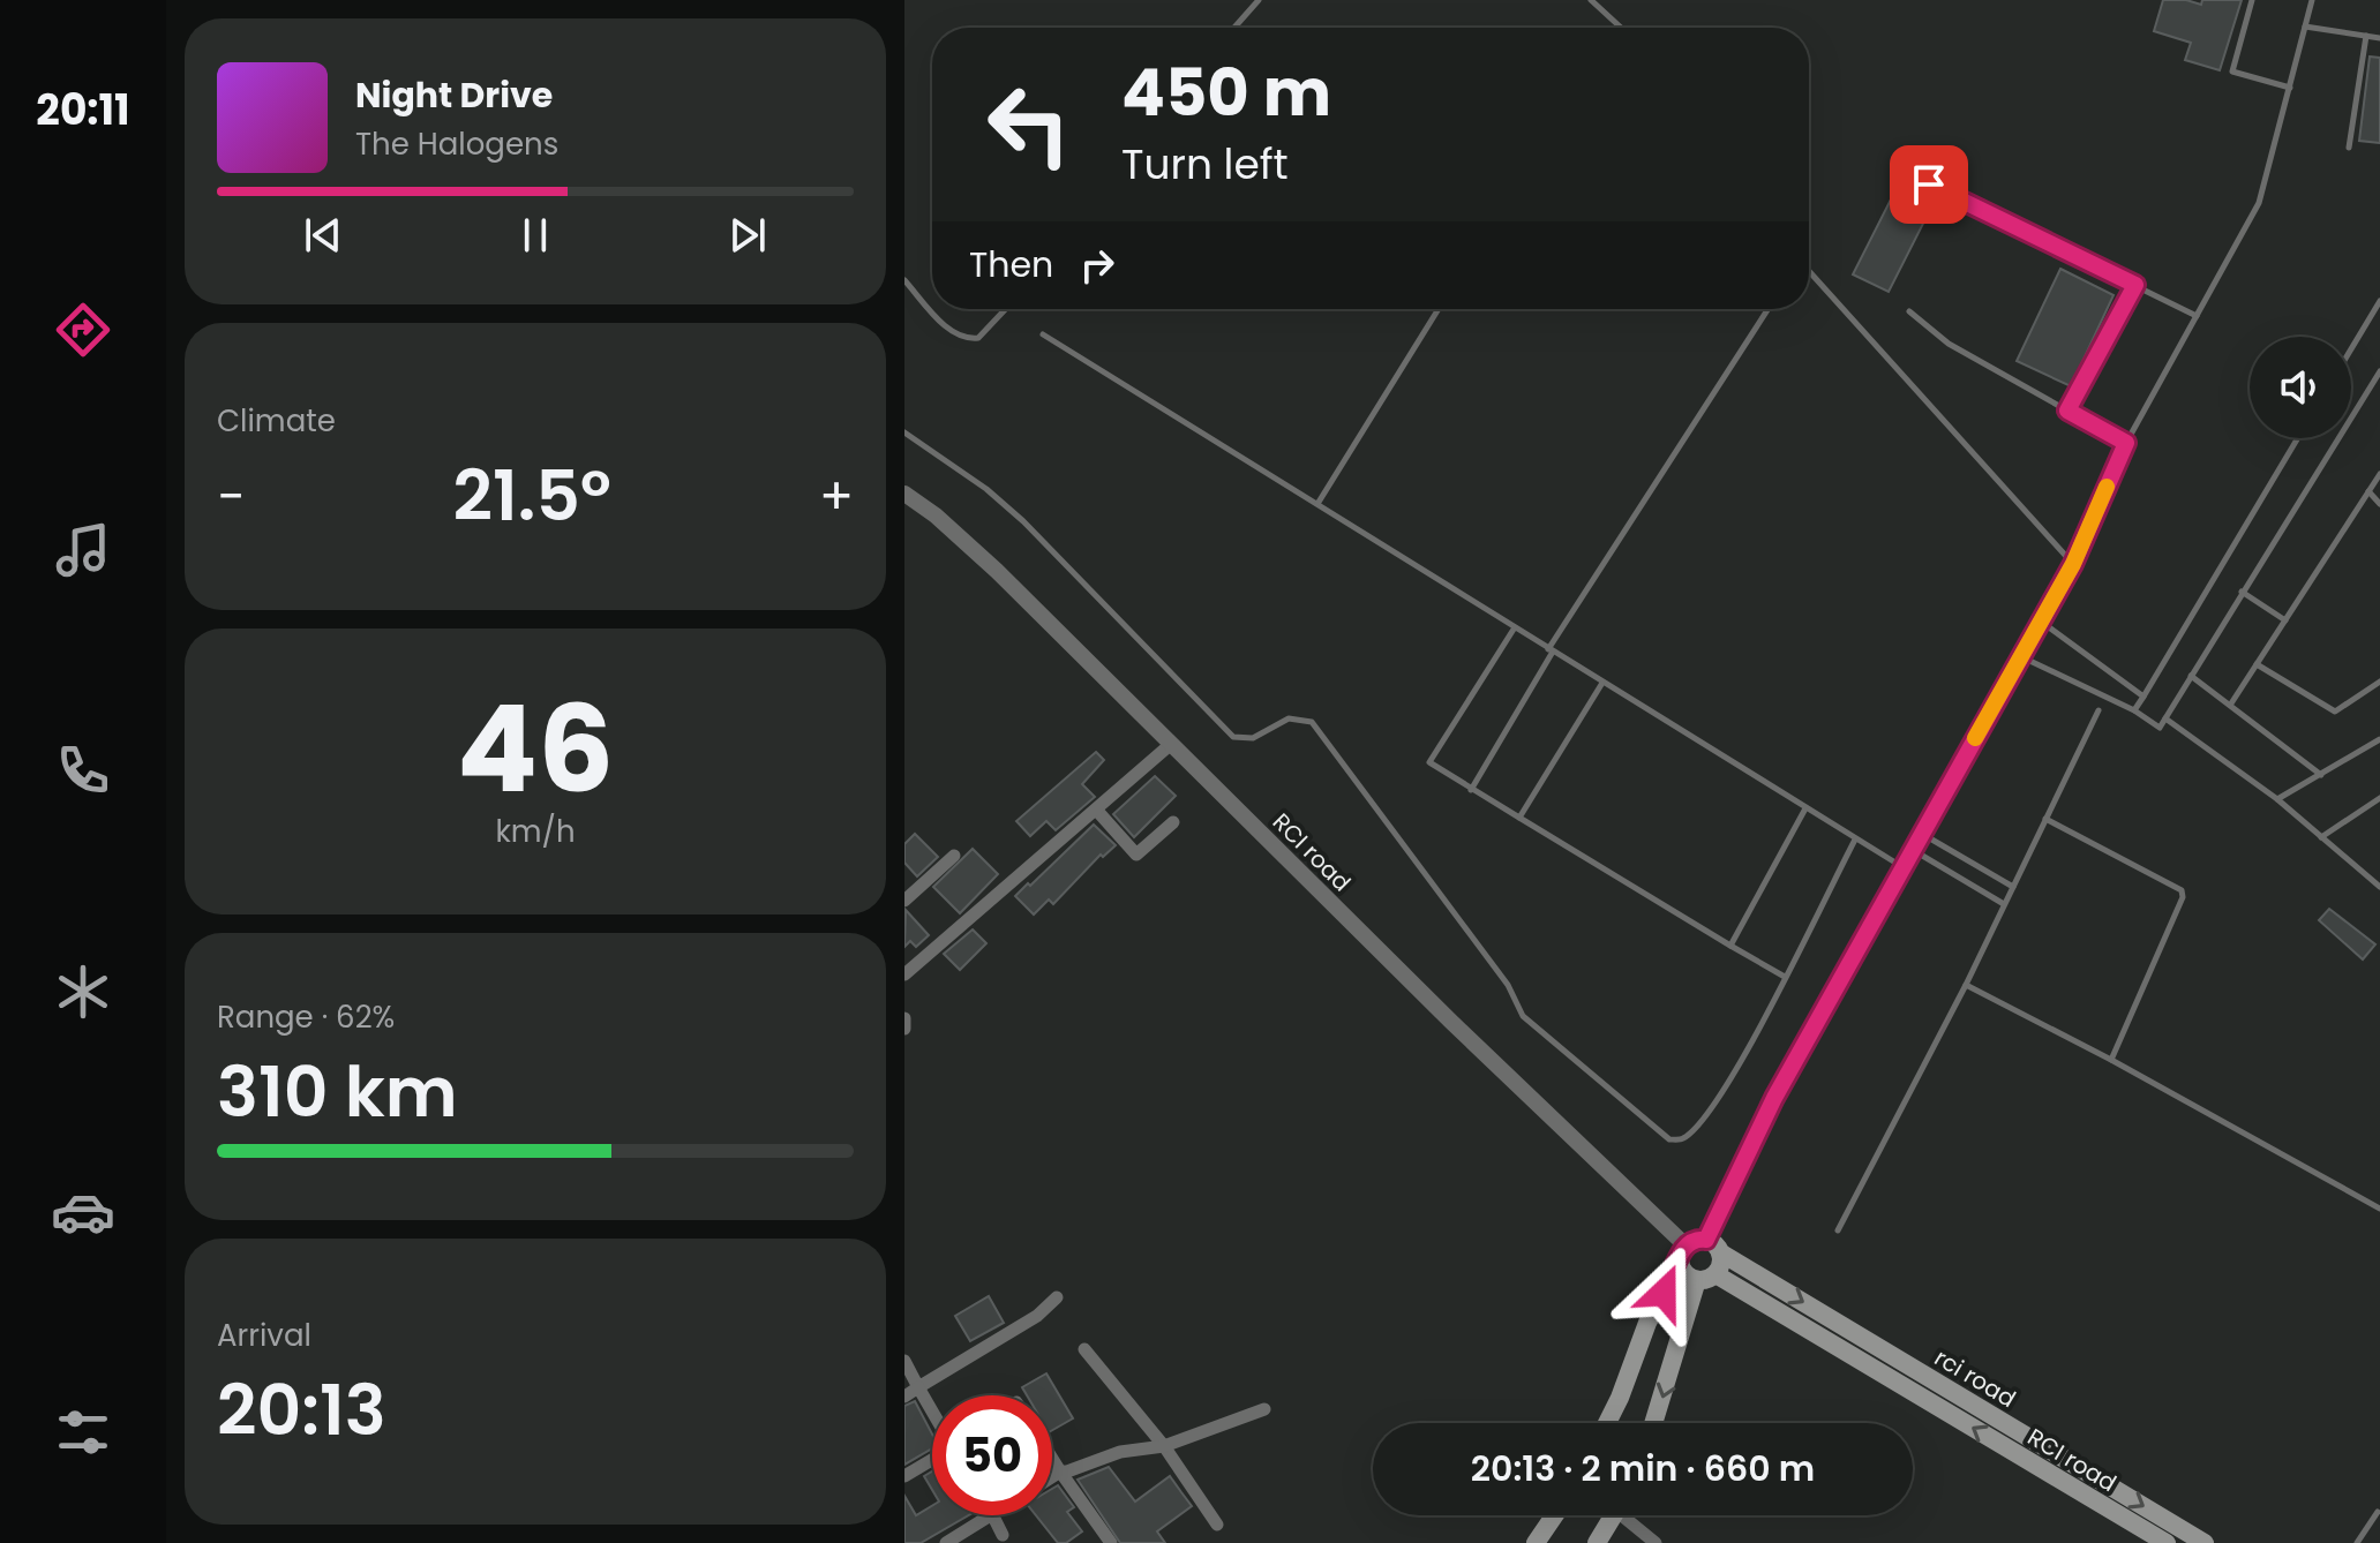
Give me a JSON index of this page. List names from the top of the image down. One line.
{"streets":{"main road":["RCI road","rci road"]},"crossings":[["RCI road","rci road"]],"one_way":["rci road"],"page":{"tabs":"20:11","turn":["450 m","Turn left"],"song":["Night Drive","The Halogens"],"then":"Then","tile":["Climate",["46","km/h"],["Range · 62%","310 km"],["Arrival","20:13"]],"heat":["−","21.5°","+"],"limit":"50","trip":"20:13 · 2 min · 660 m"}}
